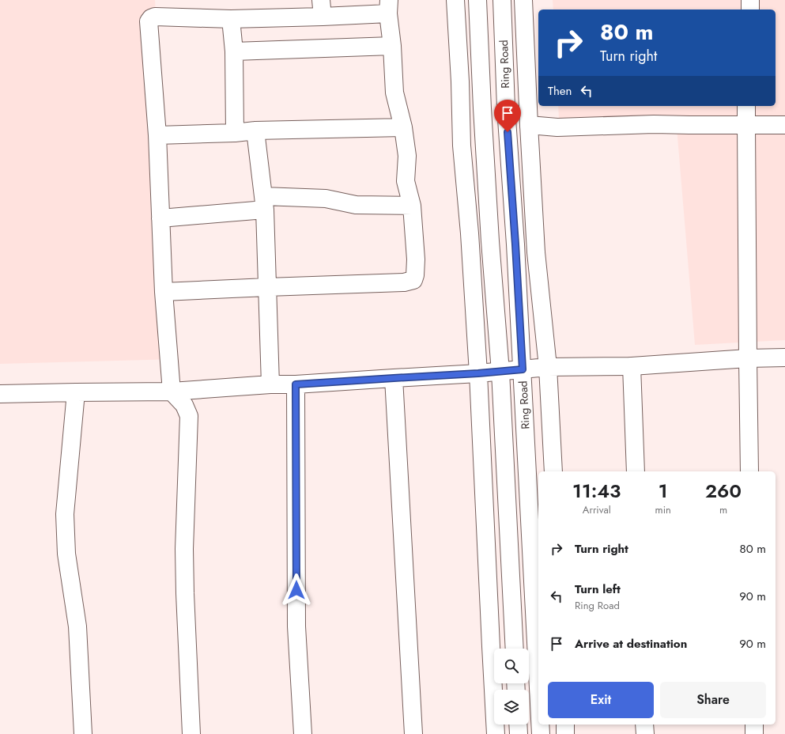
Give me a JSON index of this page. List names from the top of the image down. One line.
{"streets":{"main road":["Ring Road"]},"page":{"turn":["80 m","Turn right"],"then":"Then","eta":["11:43","Arrival","1","min","260","m"],"list":[{"name":"Turn right","value":"80 m"},{"name":"Turn left","note":"Ring Road","value":"90 m"},{"name":"Arrive at destination","value":"90 m"}],"buttons":["Exit","Share"]}}
